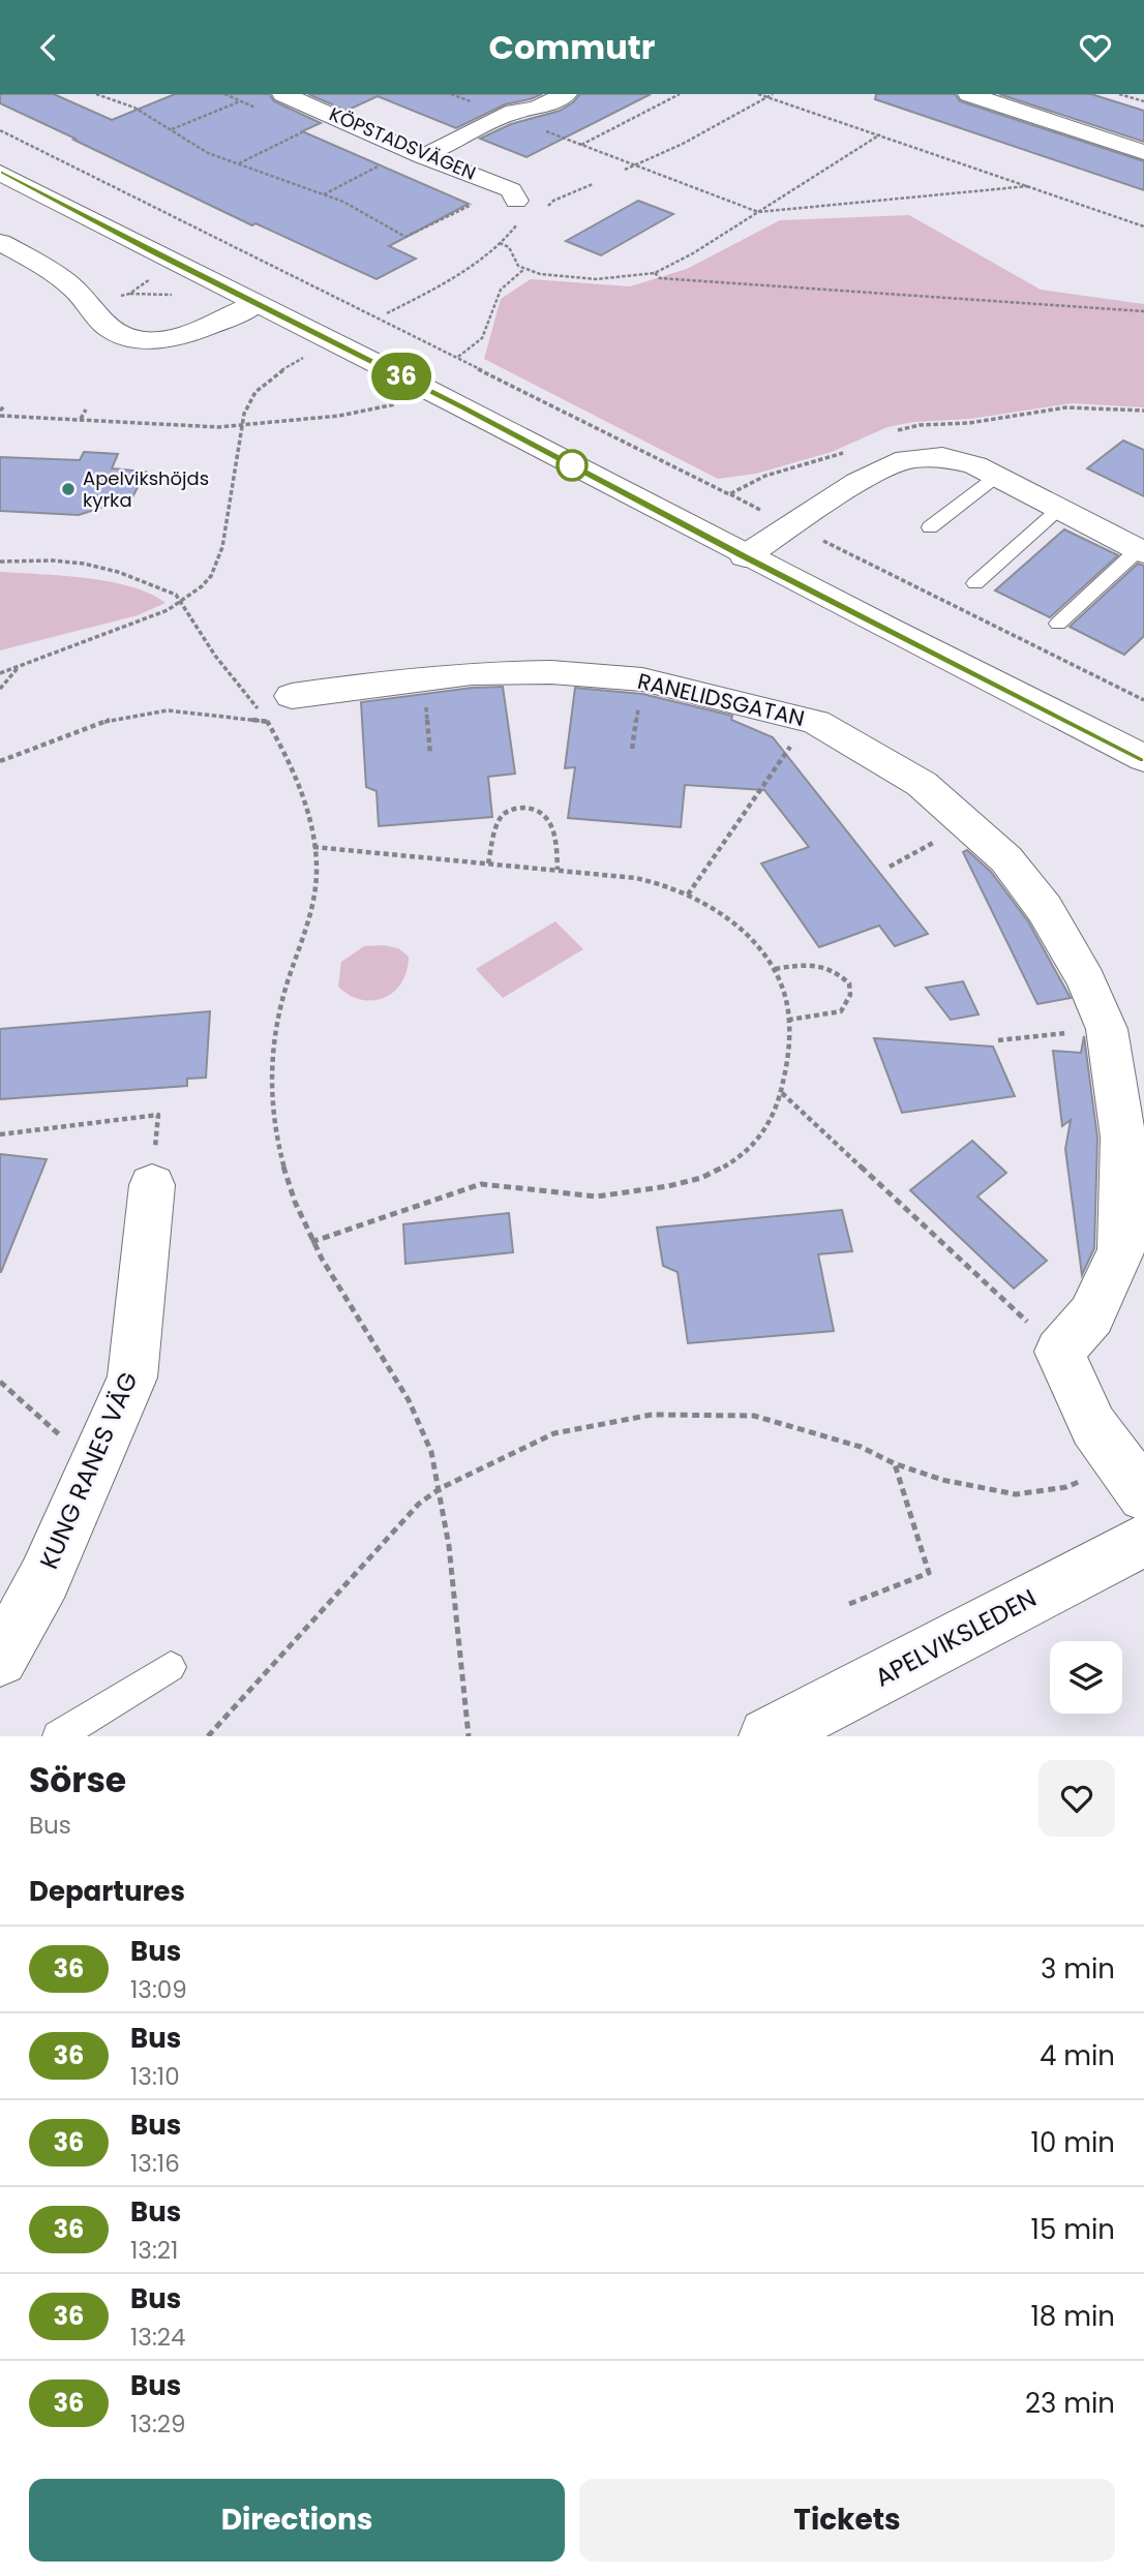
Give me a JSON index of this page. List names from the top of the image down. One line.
{"streets":{"street":["KÖPSTADSVÄGEN","RANELIDSGATAN","KUNG RANES VÄG","APELVIKSLEDEN"]},"places":["Apelvikshöjds kyrka"],"lines":["bus line 36"],"page":{"header":"Commutr","on_map":"36","heading":[["Sörse","Bus"],"Departures"],"list":[{"mark":"36","name":"Bus","note":"13:09","value":"3 min"},{"mark":"36","name":"Bus","note":"13:10","value":"4 min"},{"mark":"36","name":"Bus","note":"13:16","value":"10 min"},{"mark":"36","name":"Bus","note":"13:21","value":"15 min"},{"mark":"36","name":"Bus","note":"13:24","value":"18 min"},{"mark":"36","name":"Bus","note":"13:29","value":"23 min"}],"buttons":["Directions","Tickets"]}}
